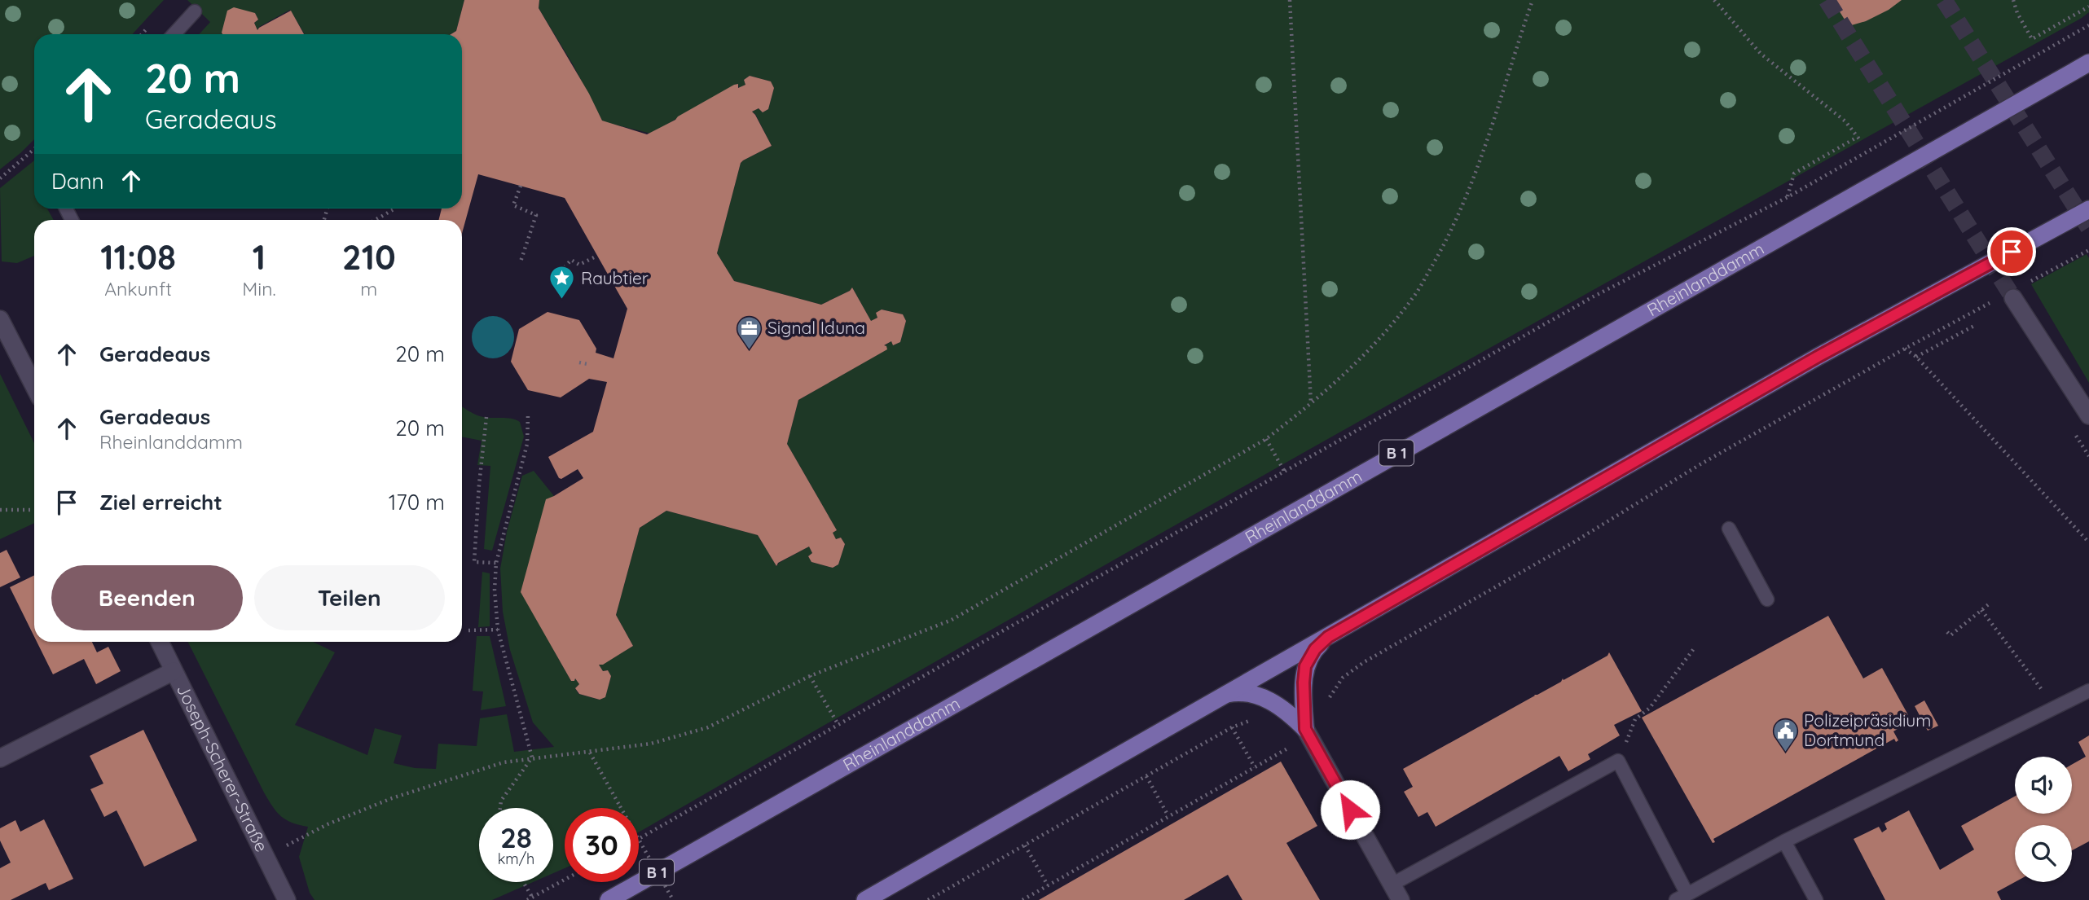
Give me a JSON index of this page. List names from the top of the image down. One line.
{"streets":{"main road":["Rheinlanddamm","B 1"],"street":["Joseph-Scherer-Straße"]},"places":{"place":["Raubtier"],"office":["Signal Iduna"],"public building":["Polizeipräsidium Dortmund"]},"page":{"turn":["20 m","Geradeaus"],"then":"Dann","eta":["11:08","Ankunft","1","Min.","210","m"],"list":[{"name":"Geradeaus","value":"20 m"},{"name":"Geradeaus","note":"Rheinlanddamm","value":"20 m"},{"name":"Ziel erreicht","value":"170 m"}],"buttons":["Beenden","Teilen"],"speed":"28 km/h","limit":"30"}}
